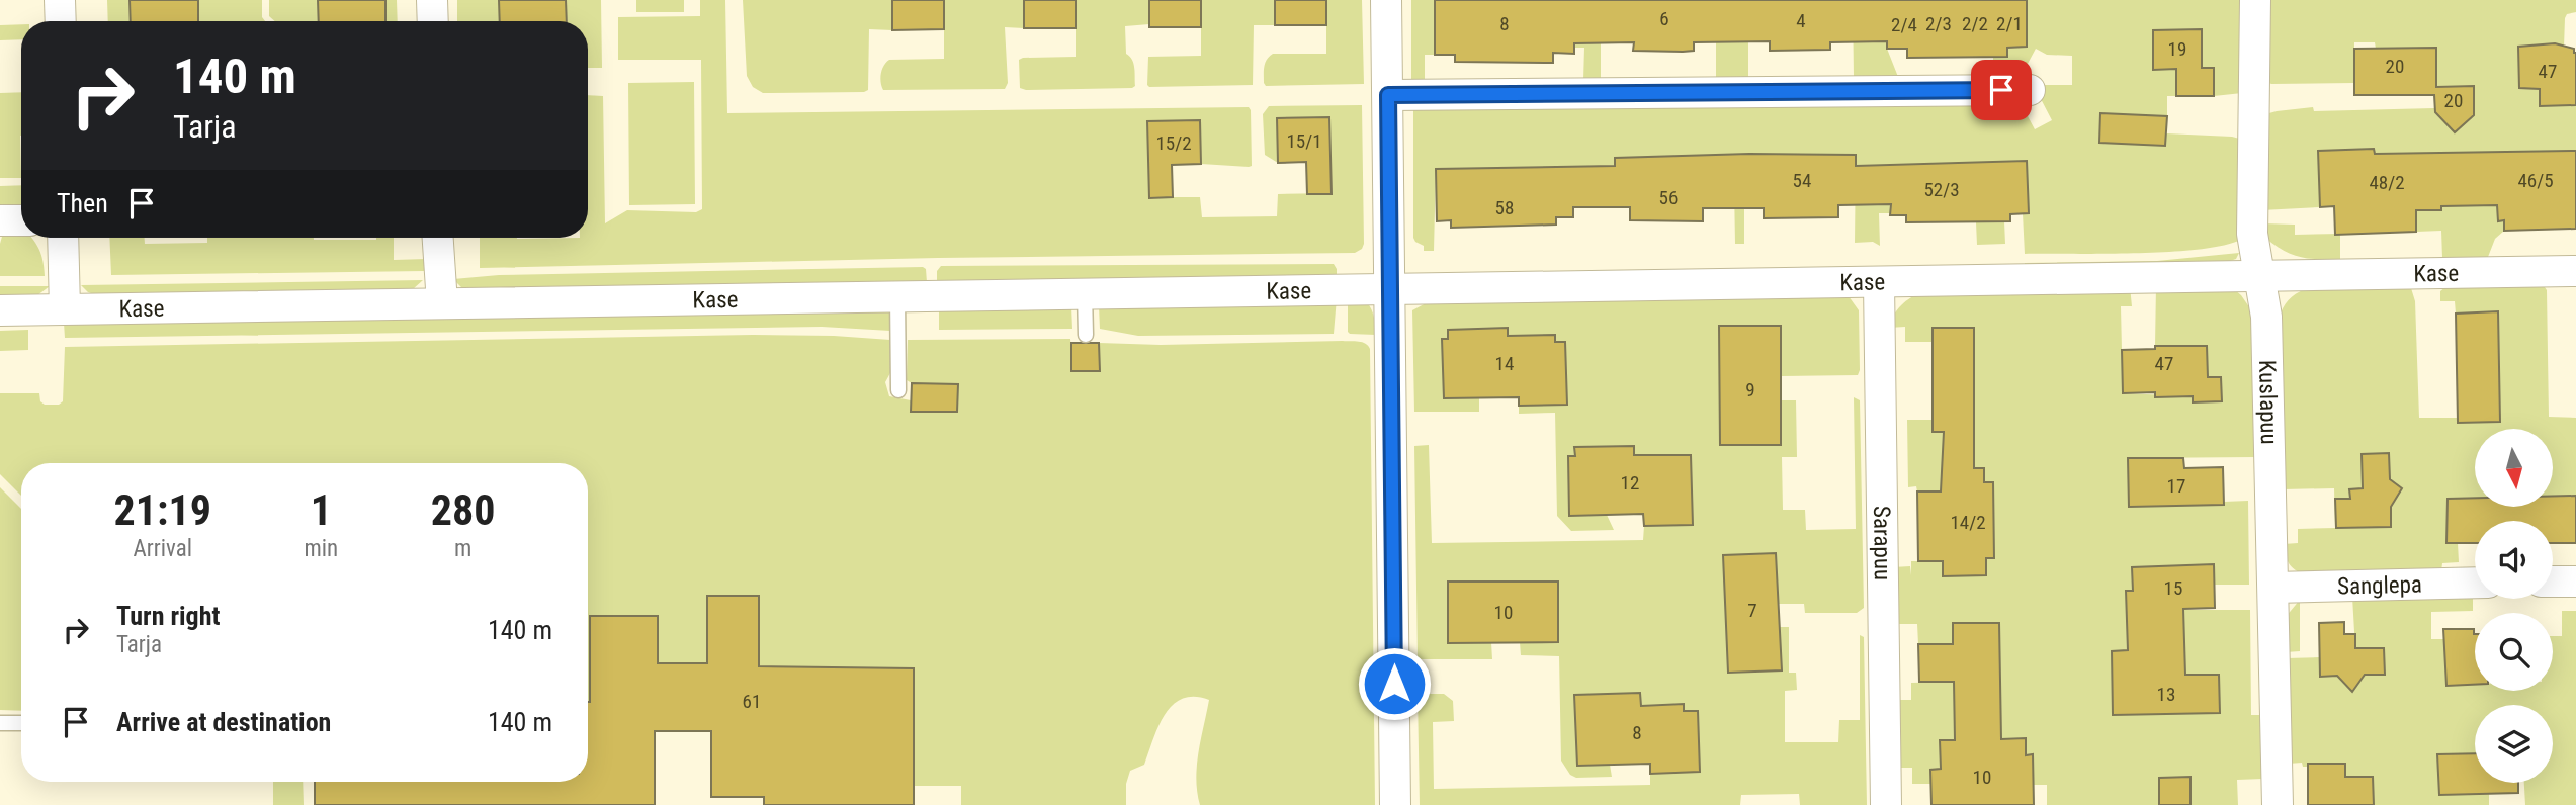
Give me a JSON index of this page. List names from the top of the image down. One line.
{"streets":{"street":["Kase","Kuslapuu","Sarapuu","Sanglepa"]},"crossings":[["Kase","Kuslapuu"],["Kase","Sarapuu"],["Kuslapuu","Sanglepa"]],"house_numbers":["6","4","8","2/3","2/2","2/1","2/4","19","20","47","20","15/1","15/2","54","46/5","48/2","52/3","56","58","14","47","9","12","17","14/2","15","7","10","13","61","8","10"],"north":"bottom","page":{"turn":["140 m","Tarja"],"then":"Then","eta":["21:19","Arrival","1","min","280","m"],"list":[{"name":"Turn right","note":"Tarja","value":"140 m"},{"name":"Arrive at destination","value":"140 m"}]}}
